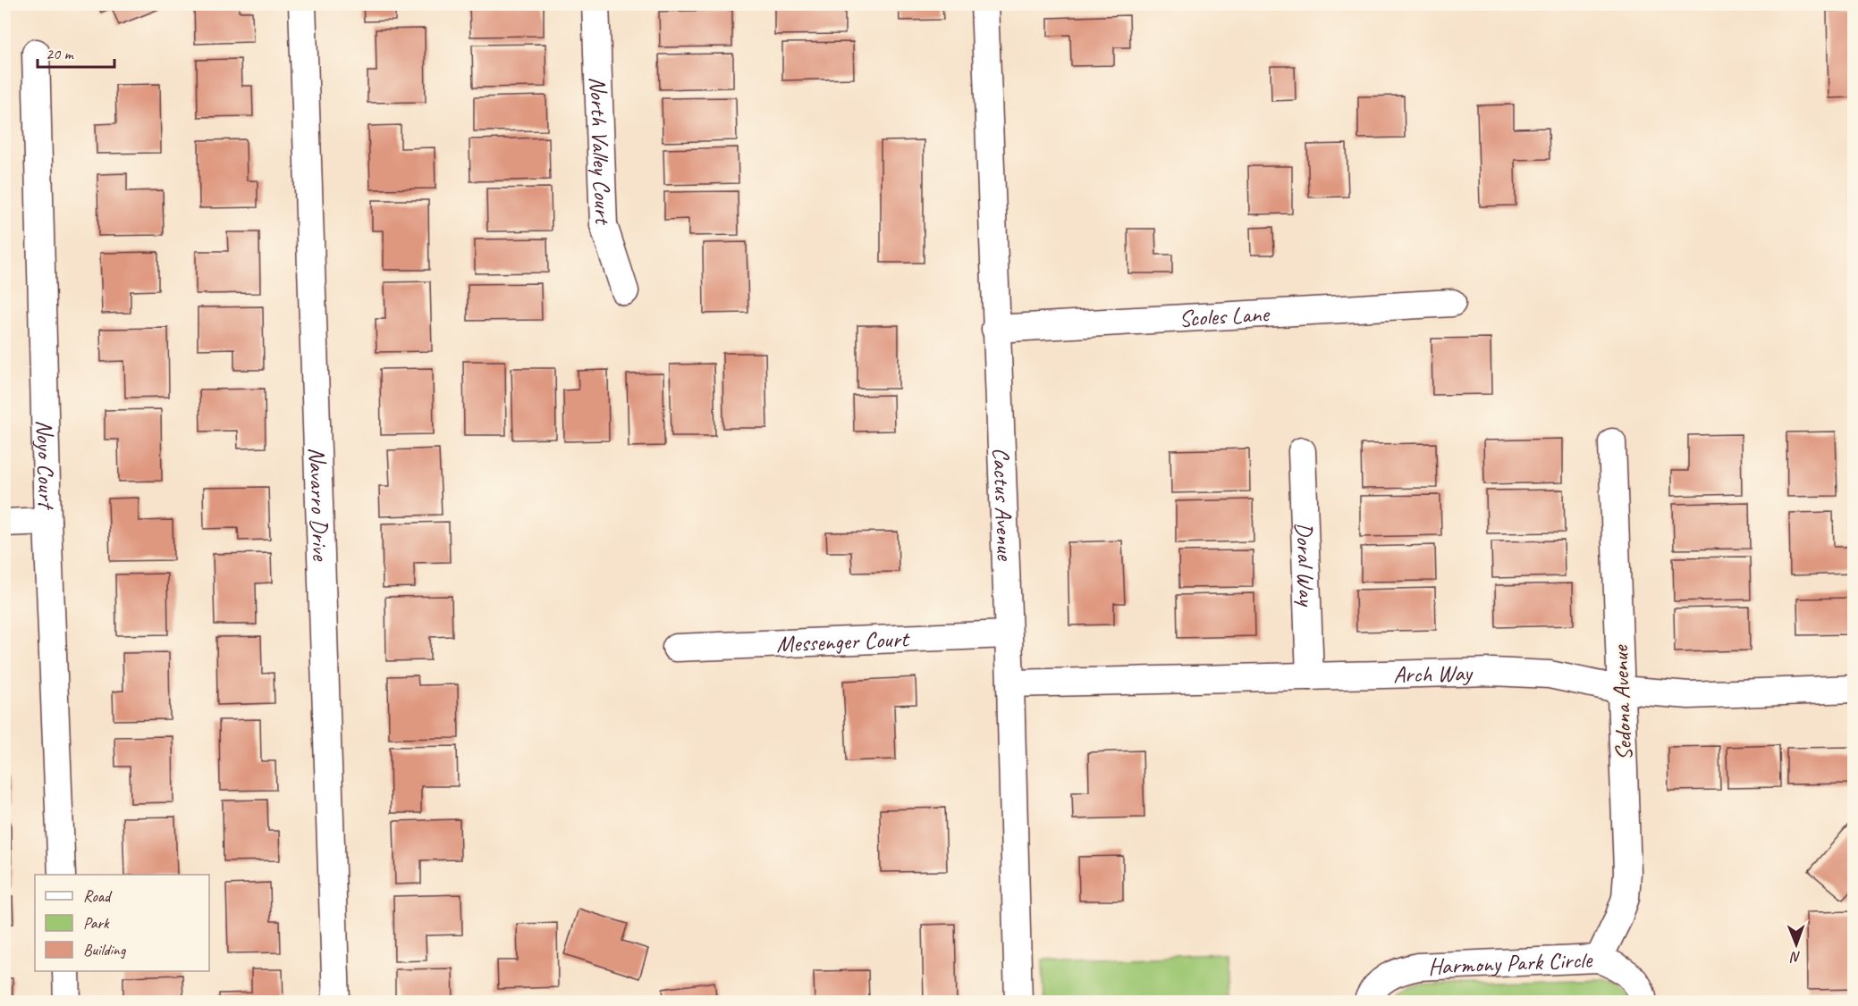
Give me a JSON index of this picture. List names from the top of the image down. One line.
{"streets":{"street":["North Valley Court","Scoles Lane","Noyo Court","Navarro Drive","Cactus Avenue","Doral Way","Messenger Court","Arch Way","Sedona Avenue","Harmony Park Circle"]},"crossings":[["Scoles Lane","Cactus Avenue"],["Cactus Avenue","Messenger Court"],["Cactus Avenue","Arch Way"],["Doral Way","Arch Way"],["Arch Way","Sedona Avenue"],["Sedona Avenue","Harmony Park Circle"]],"legend":["Road","Park","Building"],"scale_bar":"20 m","north":"bottom"}
